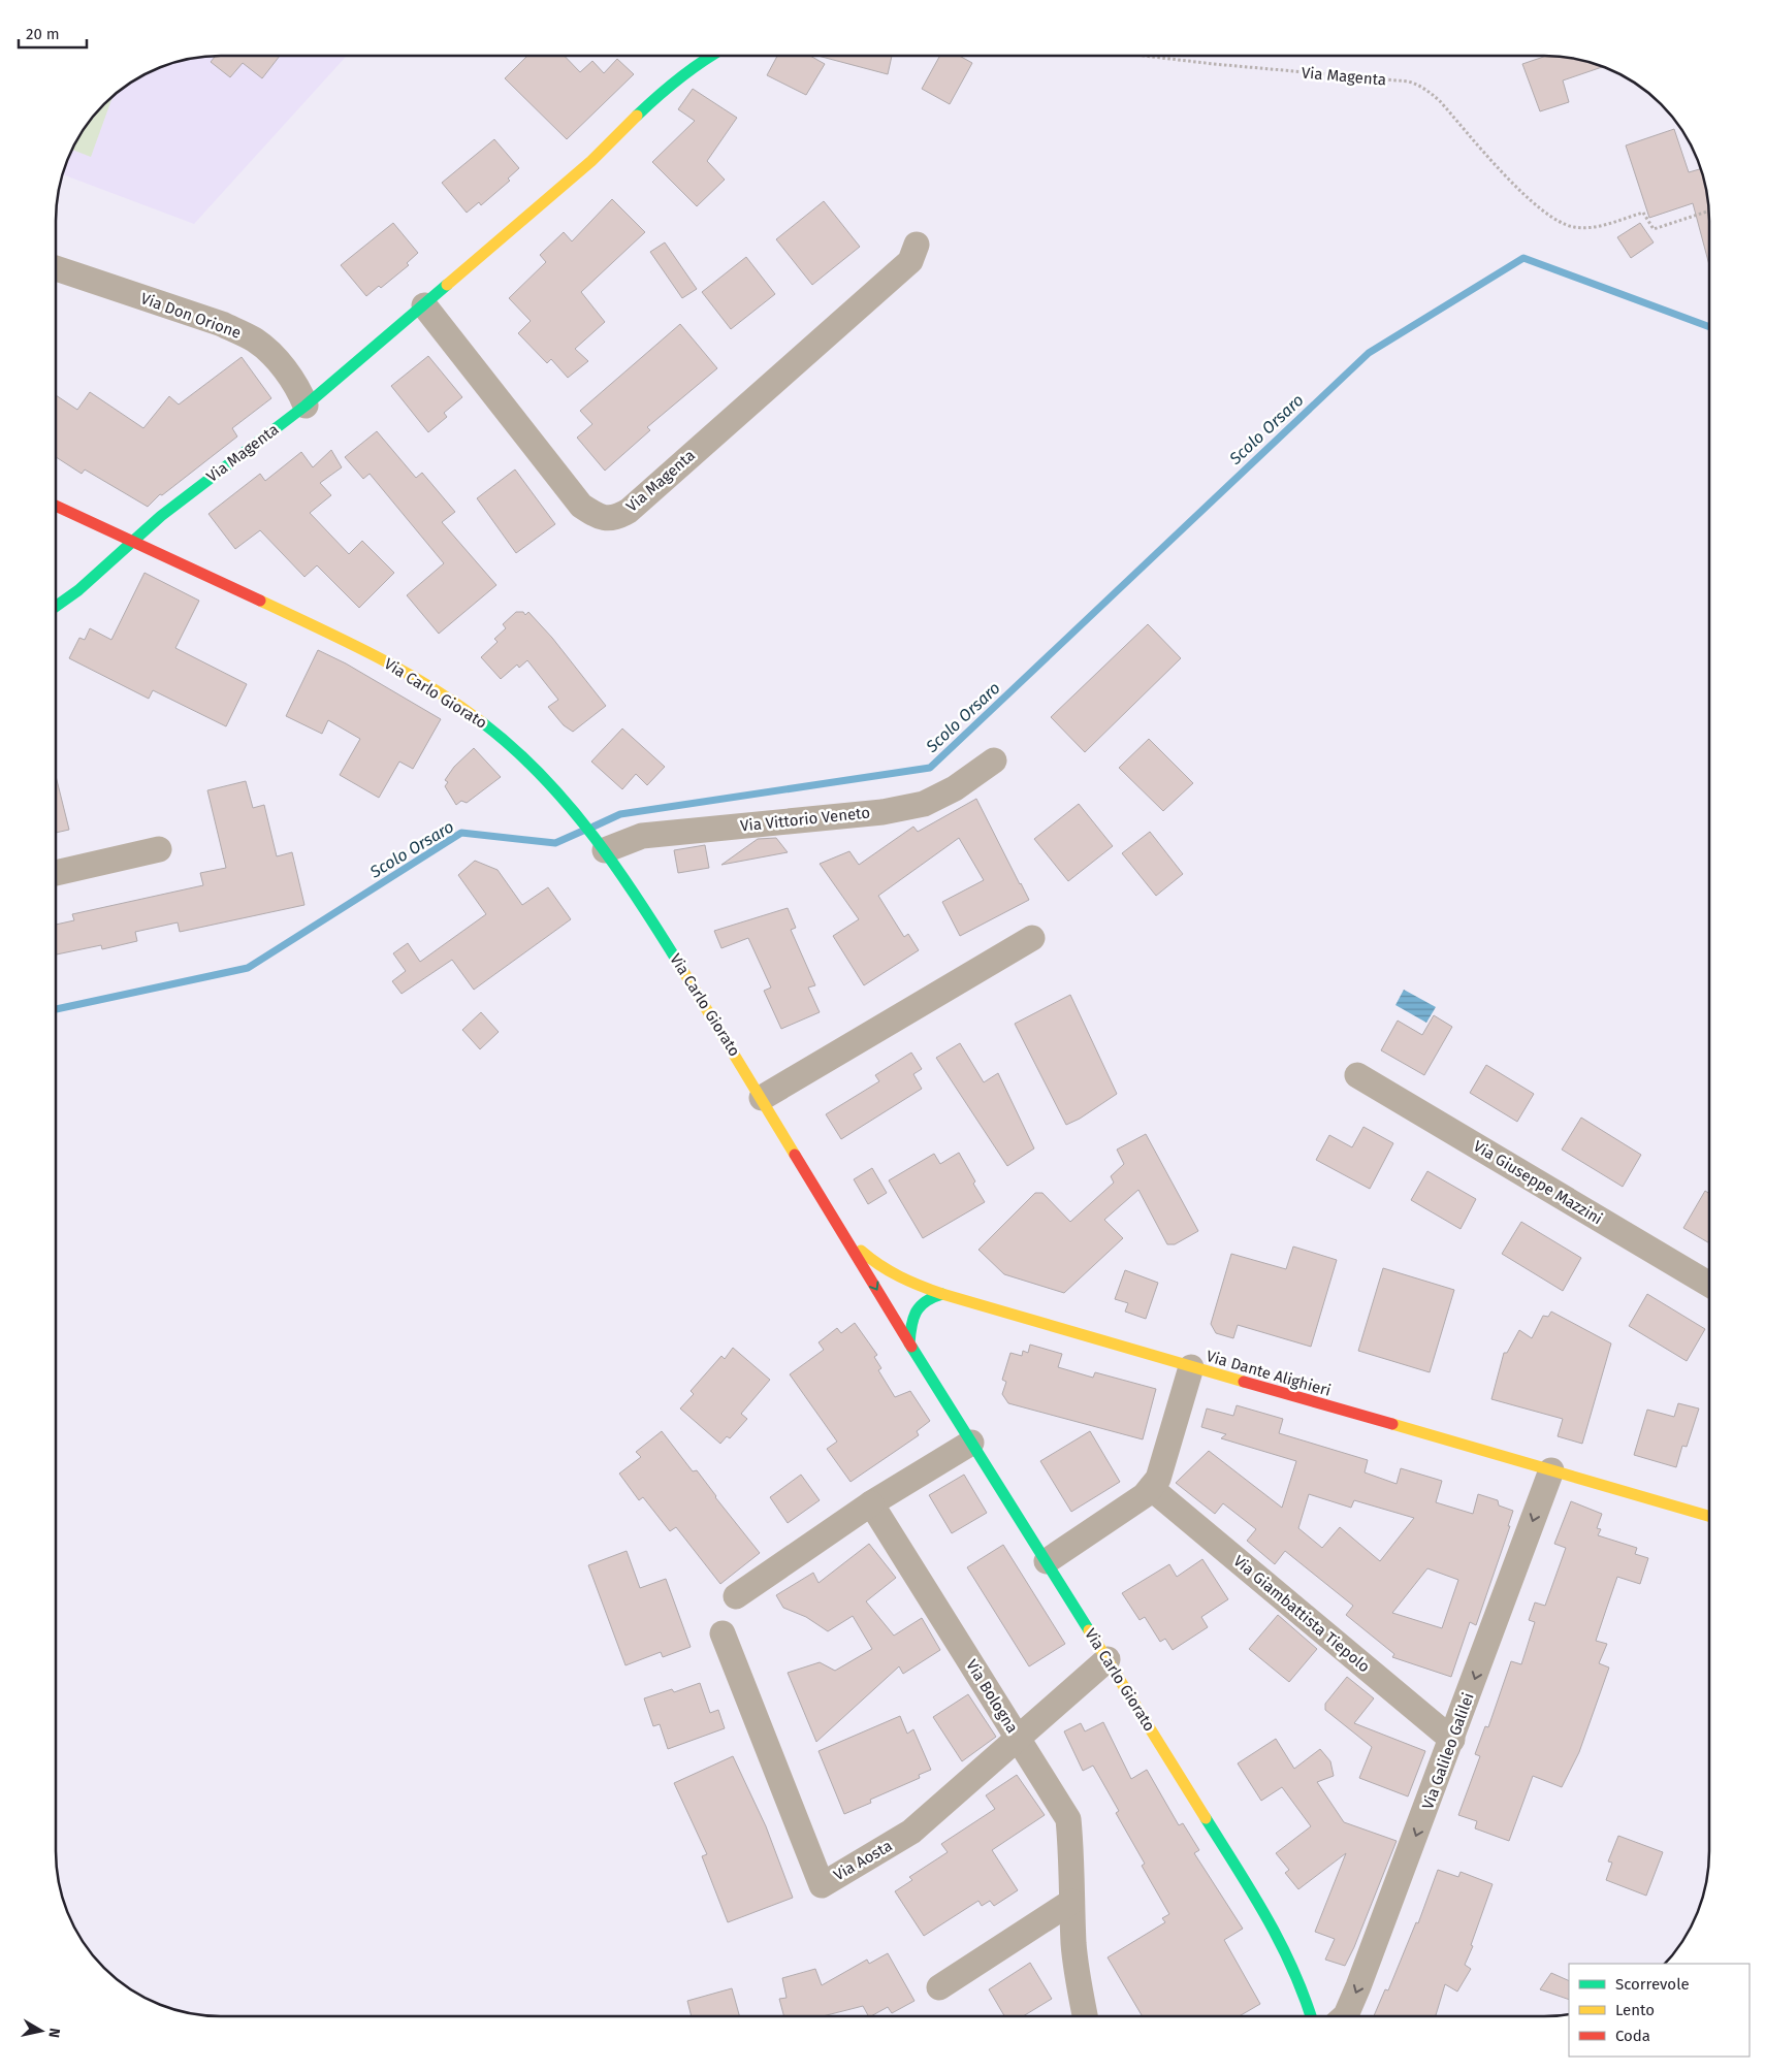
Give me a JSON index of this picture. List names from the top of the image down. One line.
{"streets":{"street":["Via Magenta","Via Don Orione","Via Carlo Giorato","Via Vittorio Veneto","Via Giuseppe Mazzini","Via Dante Alighieri","Via Giambattista Tiepolo","Via Bologna","Via Galileo Galilei","Via Aosta"]},"crossings":[["Via Magenta","Via Don Orione"],["Via Magenta","Via Carlo Giorato"],["Via Carlo Giorato","Via Vittorio Veneto"],["Via Carlo Giorato","Via Dante Alighieri"],["Via Carlo Giorato","Via Aosta"],["Via Dante Alighieri","Via Galileo Galilei"],["Via Giambattista Tiepolo","Via Galileo Galilei"],["Via Bologna","Via Aosta"]],"one_way":["Via Galileo Galilei"],"water":["Scolo Orsaro"],"legend":["Scorrevole","Lento","Coda"],"scale_bar":"20 m","north":"right"}
